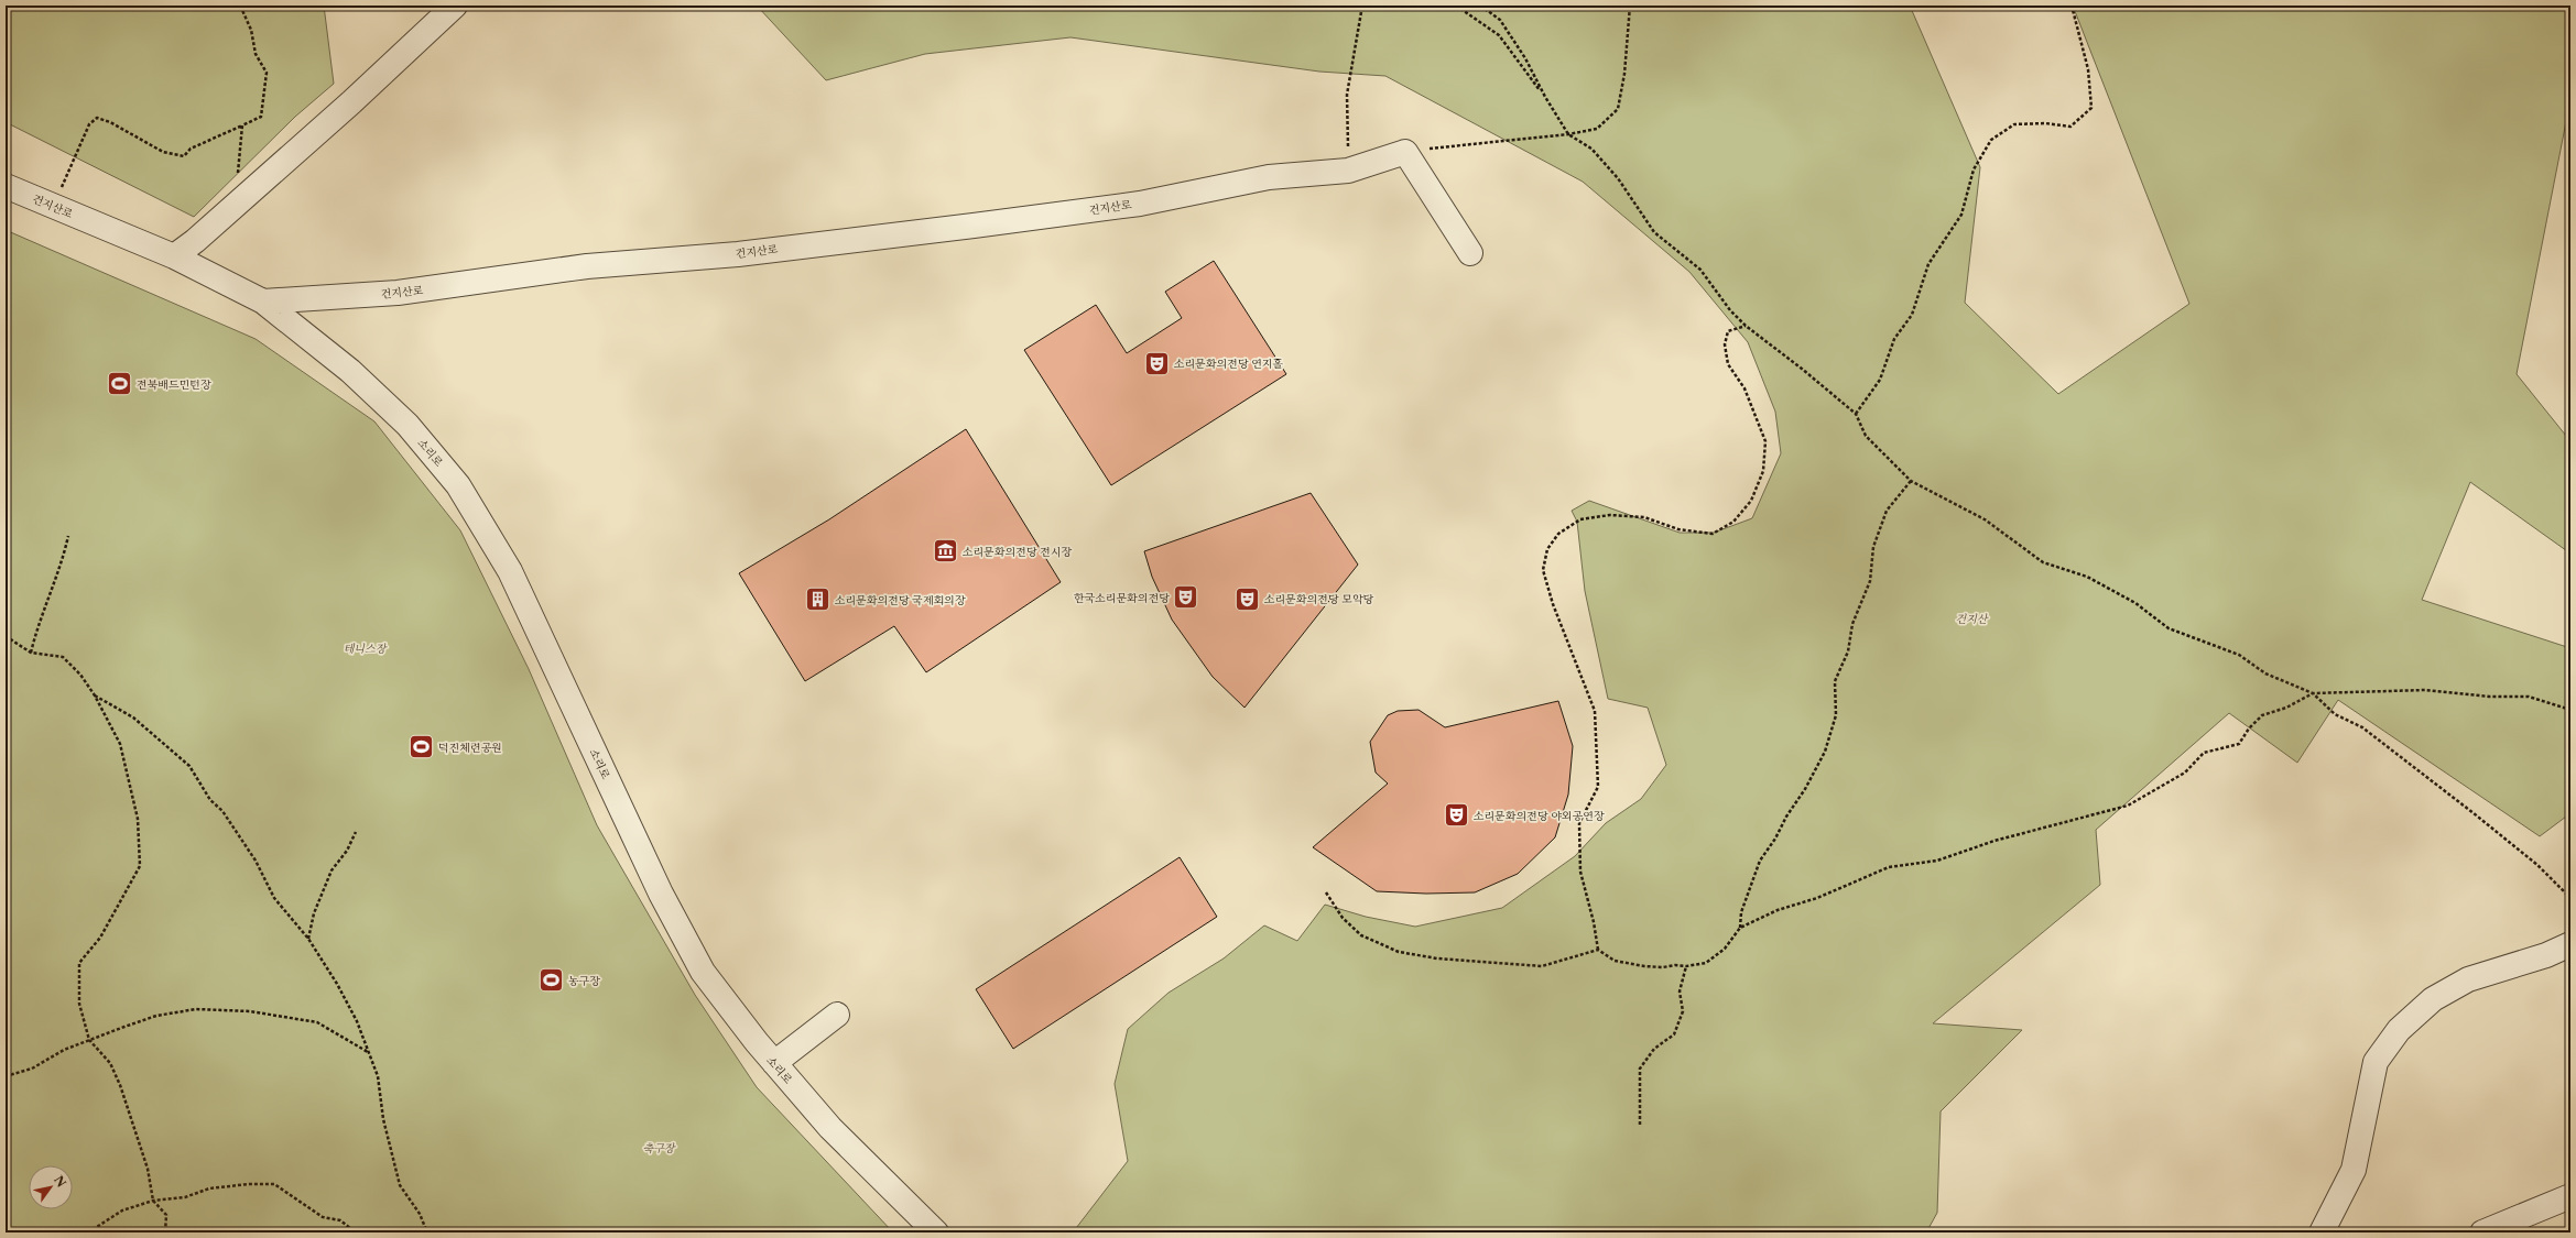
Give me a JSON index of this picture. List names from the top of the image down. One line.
{"streets":{"street":["건지산로","소리로"]},"crossings":[["건지산로","소리로"]],"parks":["건지산","테니스장","축구장"],"places":{"theatre":["소리문화의전당 연지홀","한국소리문화의전당","소리문화의전당 모악당","소리문화의전당 야외공연장"],"sports":["전북배드민턴장","덕진체련공원","농구장"],"museum":["소리문화의전당 전시장"],"building":["소리문화의전당 국제회의장"]},"north":"top right"}
